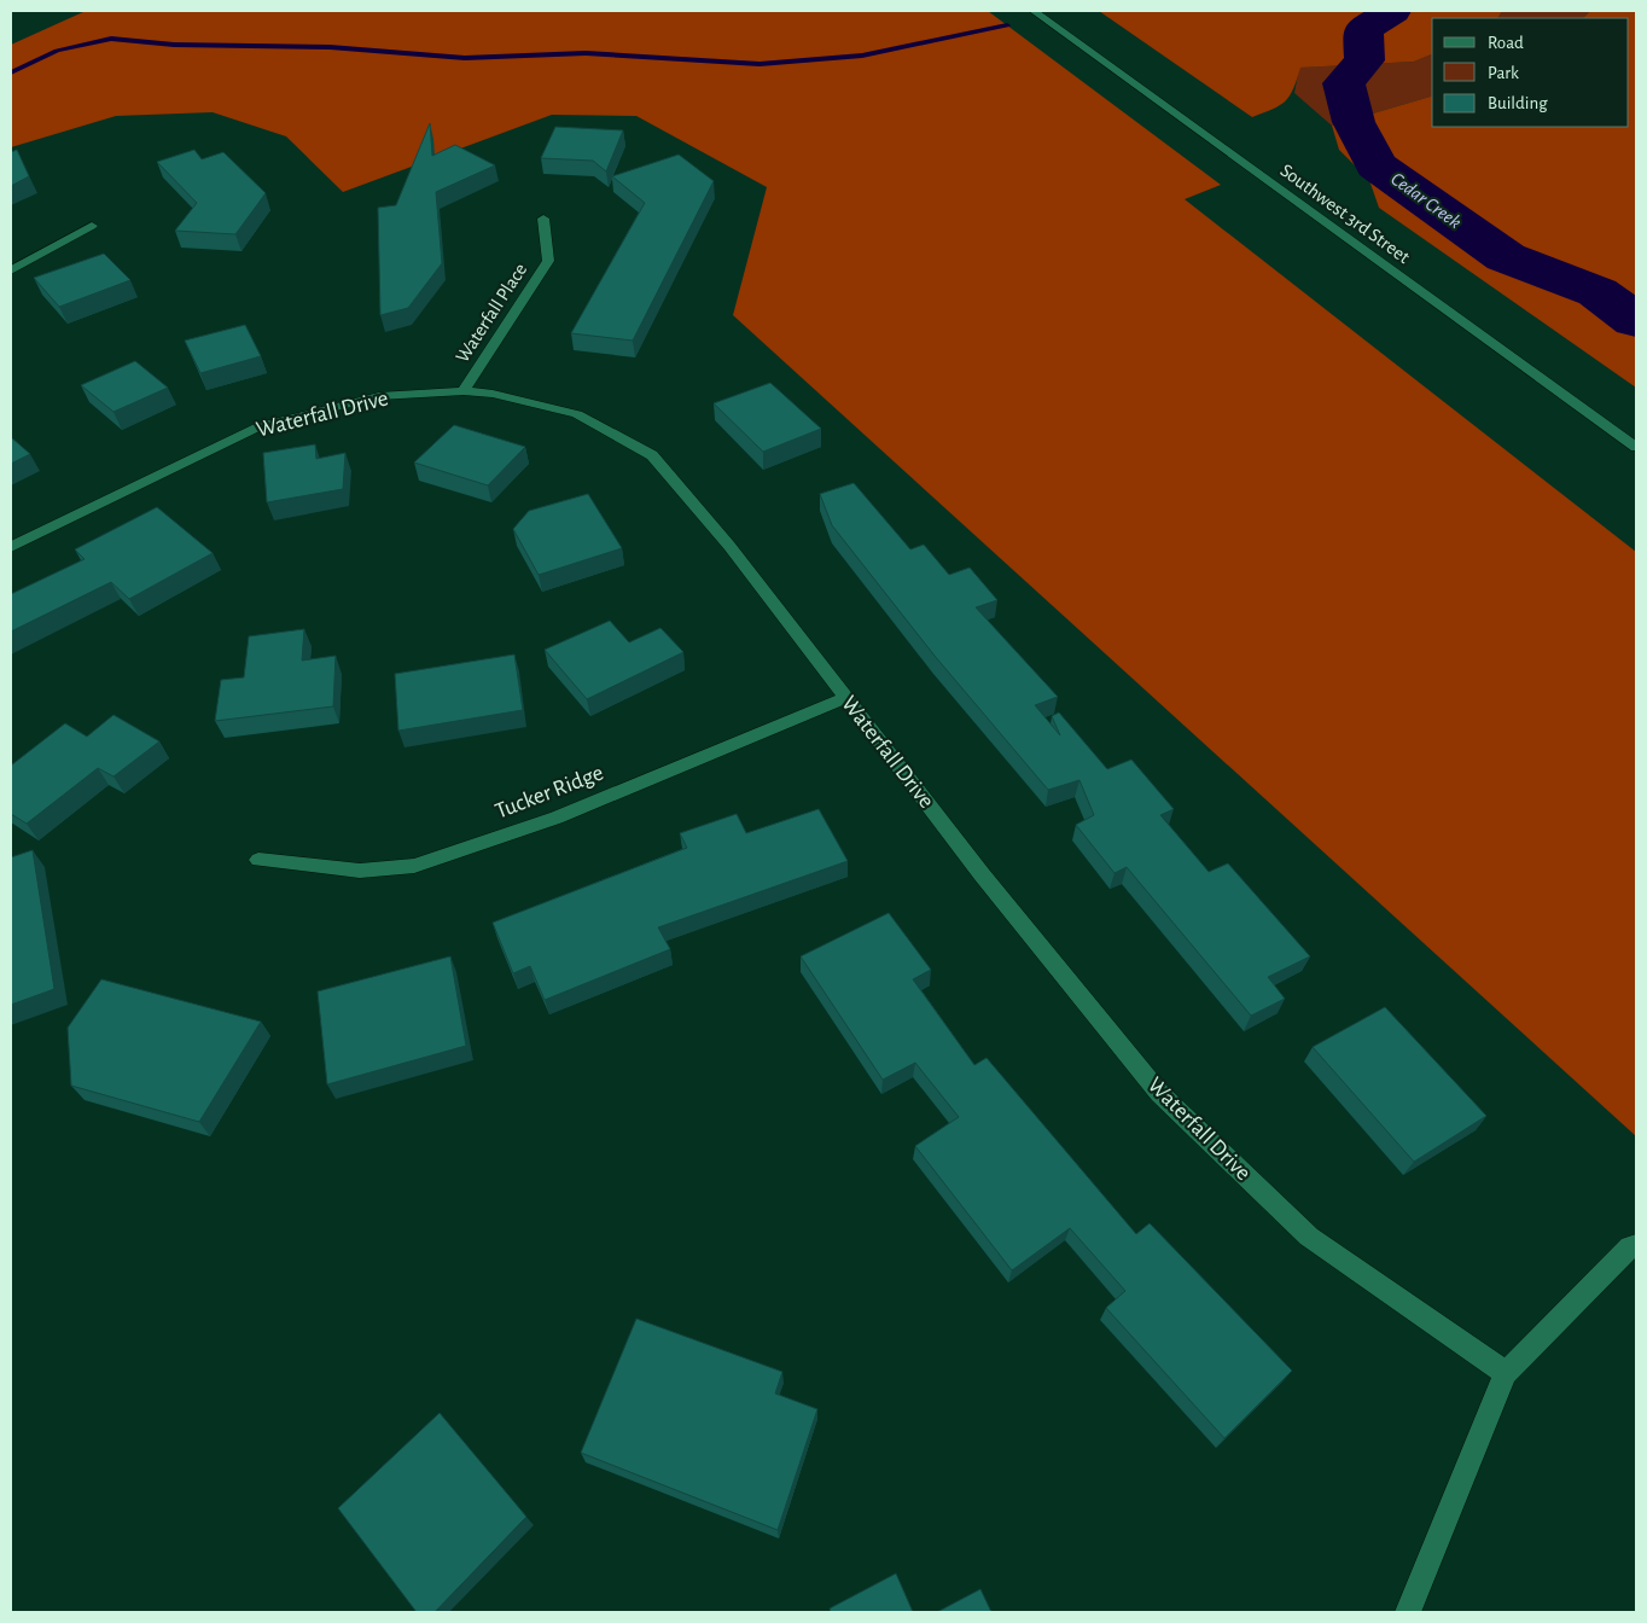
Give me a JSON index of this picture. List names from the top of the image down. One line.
{"streets":{"street":["Southwest 3rd Street","Waterfall Place","Waterfall Drive","Tucker Ridge"]},"crossings":[["Waterfall Place","Waterfall Drive"],["Waterfall Drive","Tucker Ridge"]],"water":["Cedar Creek"],"legend":["Road","Park","Building"]}
